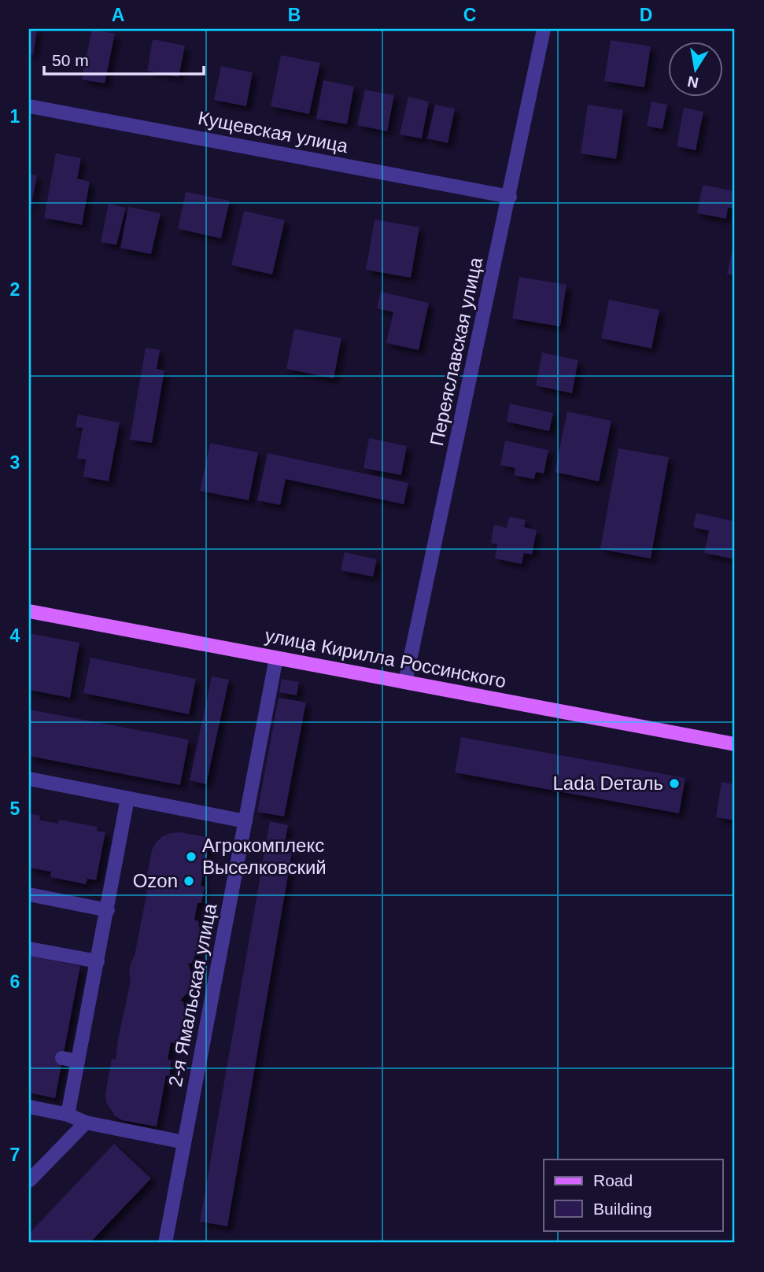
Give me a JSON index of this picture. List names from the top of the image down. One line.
{"streets":{"main road":["улица Кирилла Россинского"],"street":["Кущевская улица","Переяславская улица","2-я Ямальская улица"]},"crossings":[["Кущевская улица","Переяславская улица"],["Переяславская улица","улица Кирилла Россинского"],["улица Кирилла Россинского","2-я Ямальская улица"]],"places":["Lada Dеталь","Агрокомплекс Выселковский","Ozon"],"legend":["Road","Building"],"scale_bar":"50 m","north":"bottom","grid":{"columns":["A","B","C","D"],"rows":["1","2","3","4","5","6","7"]}}
